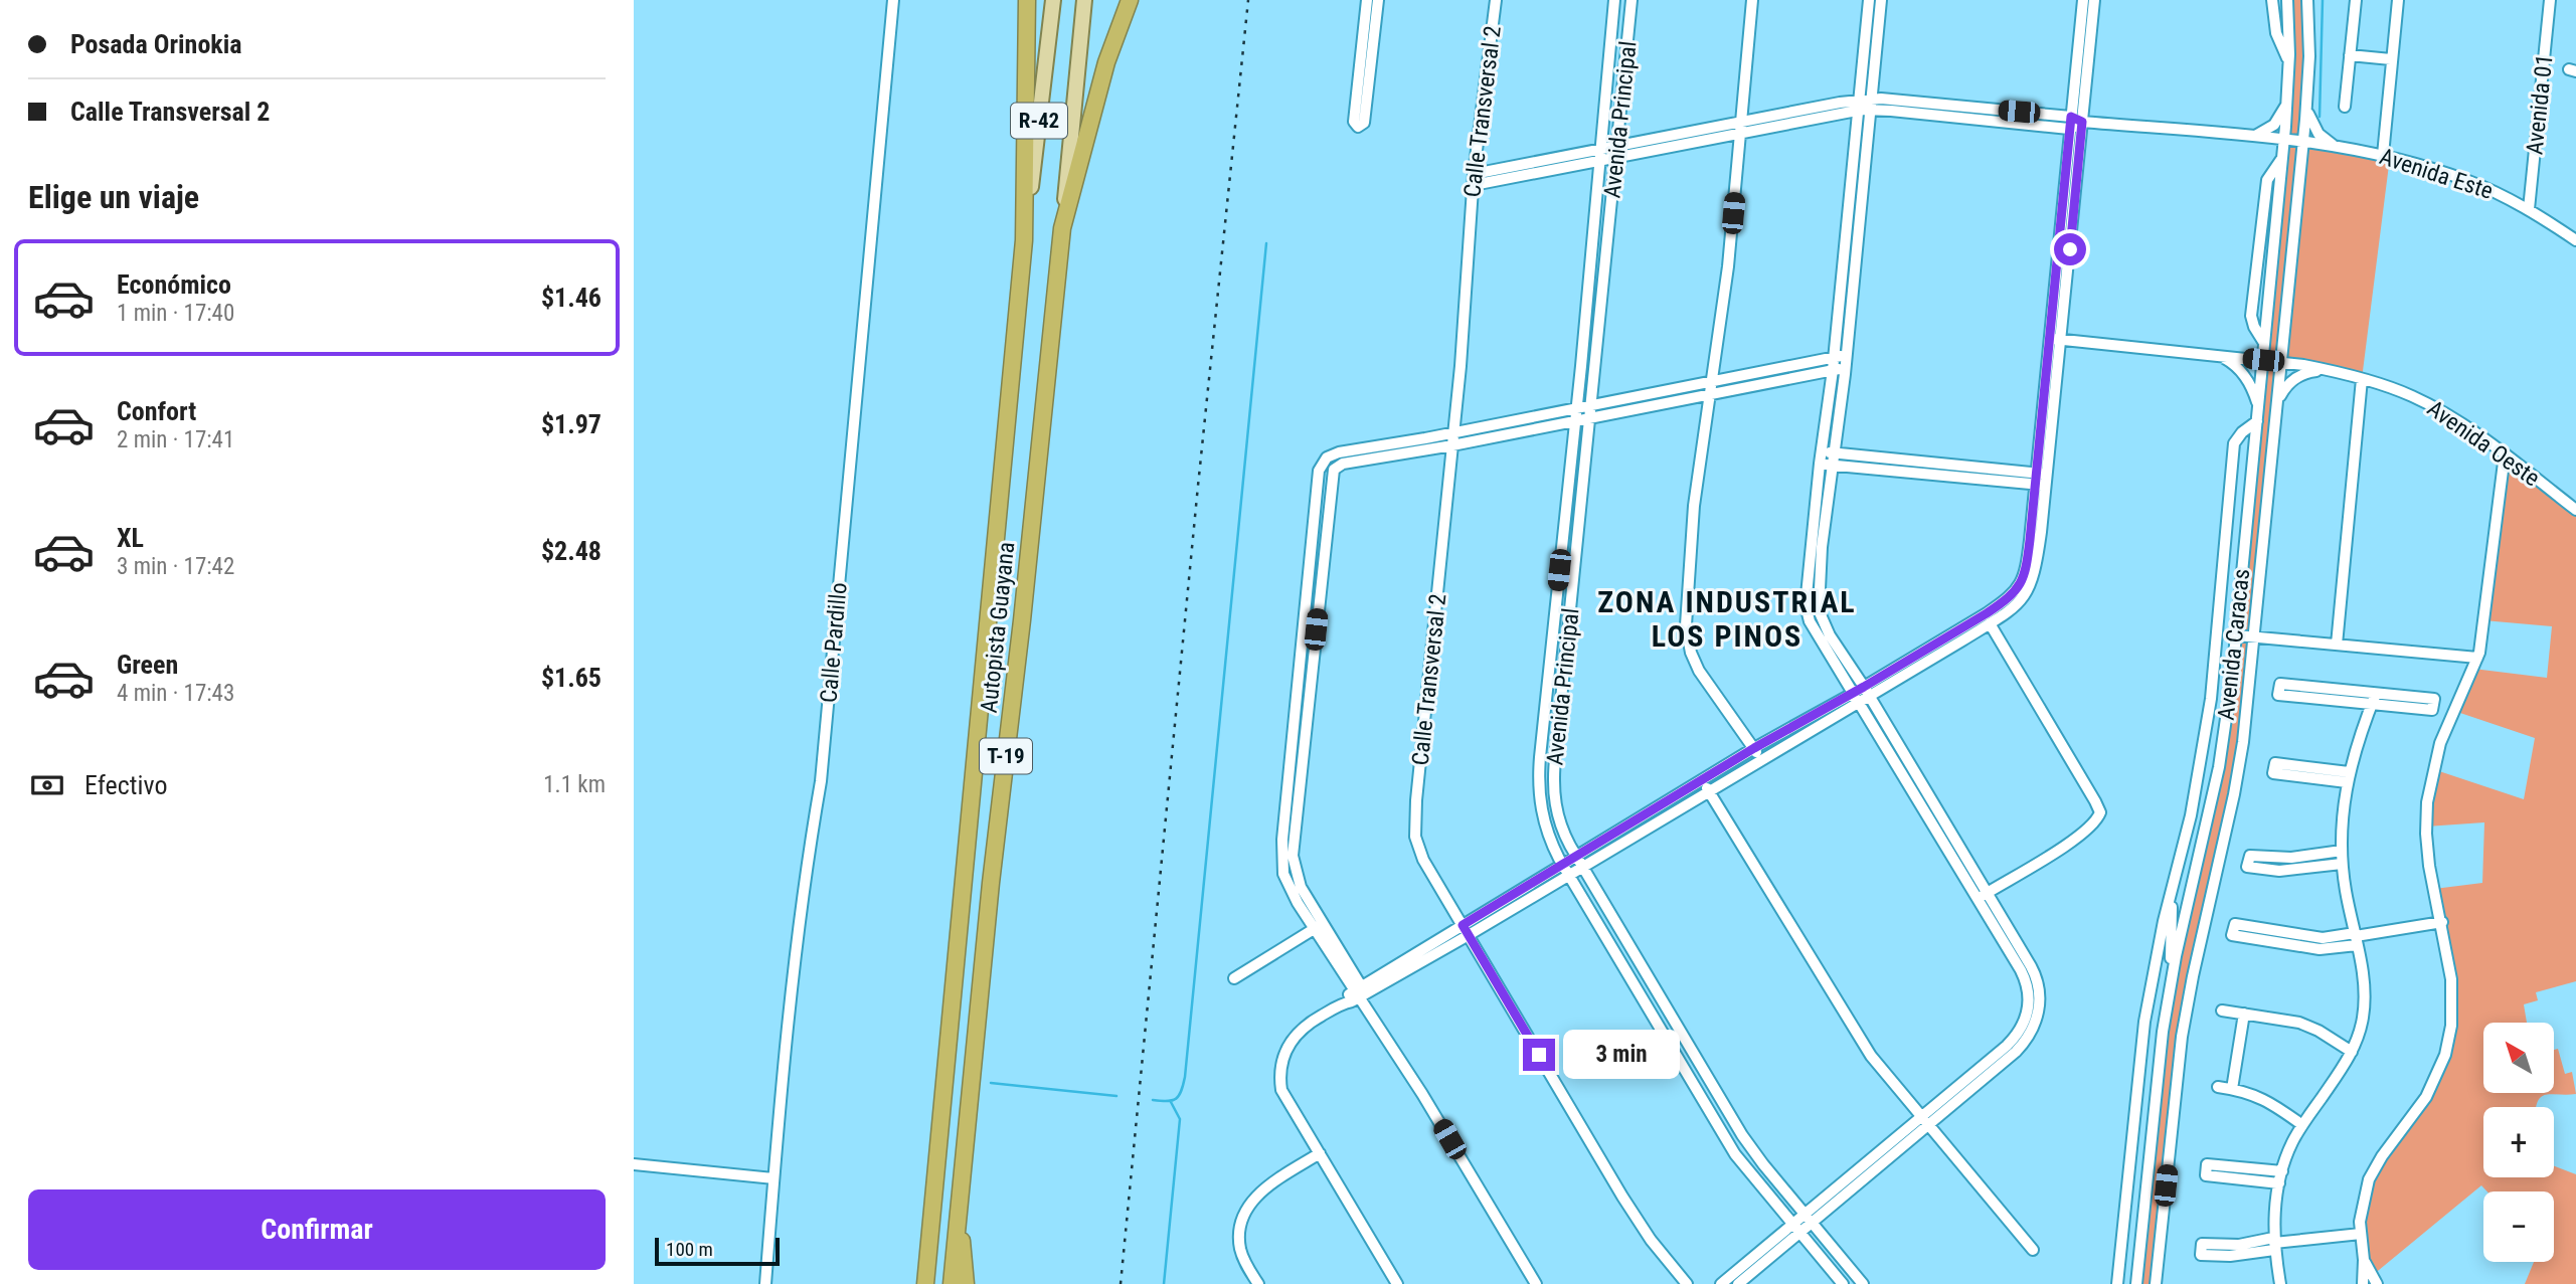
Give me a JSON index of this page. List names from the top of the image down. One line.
{"streets":{"highway":["Autopista Guayana","T-19"],"main road":["R-42"],"street":["Avenida 01","Calle Transversal 2","Avenida Principal","Avenida Este","Avenida Oeste","Calle Pardillo","Avenida Caracas"]},"crossings":[["Avenida 01","Avenida Este"],["R-42","Autopista Guayana"],["Avenida Este","Avenida Caracas"],["Avenida Oeste","Avenida Caracas"]],"districts":["ZONA INDUSTRIAL LOS PINOS"],"scale_bar":"100 m","north":"top left","page":{"banner":["Posada Orinokia","Calle Transversal 2"],"heading":"Elige un viaje","list":[{"name":"Económico","note":"1 min · 17:40","value":"$1.46"},{"name":"Confort","note":"2 min · 17:41","value":"$1.97"},{"name":"XL","note":"3 min · 17:42","value":"$2.48"},{"name":"Green","note":"4 min · 17:43","value":"$1.65"}],"pay":["Efectivo","1.1 km"],"map_buttons":["+","−"],"bubble":"3 min","buttons":"Confirmar","scale":"100 m"}}
